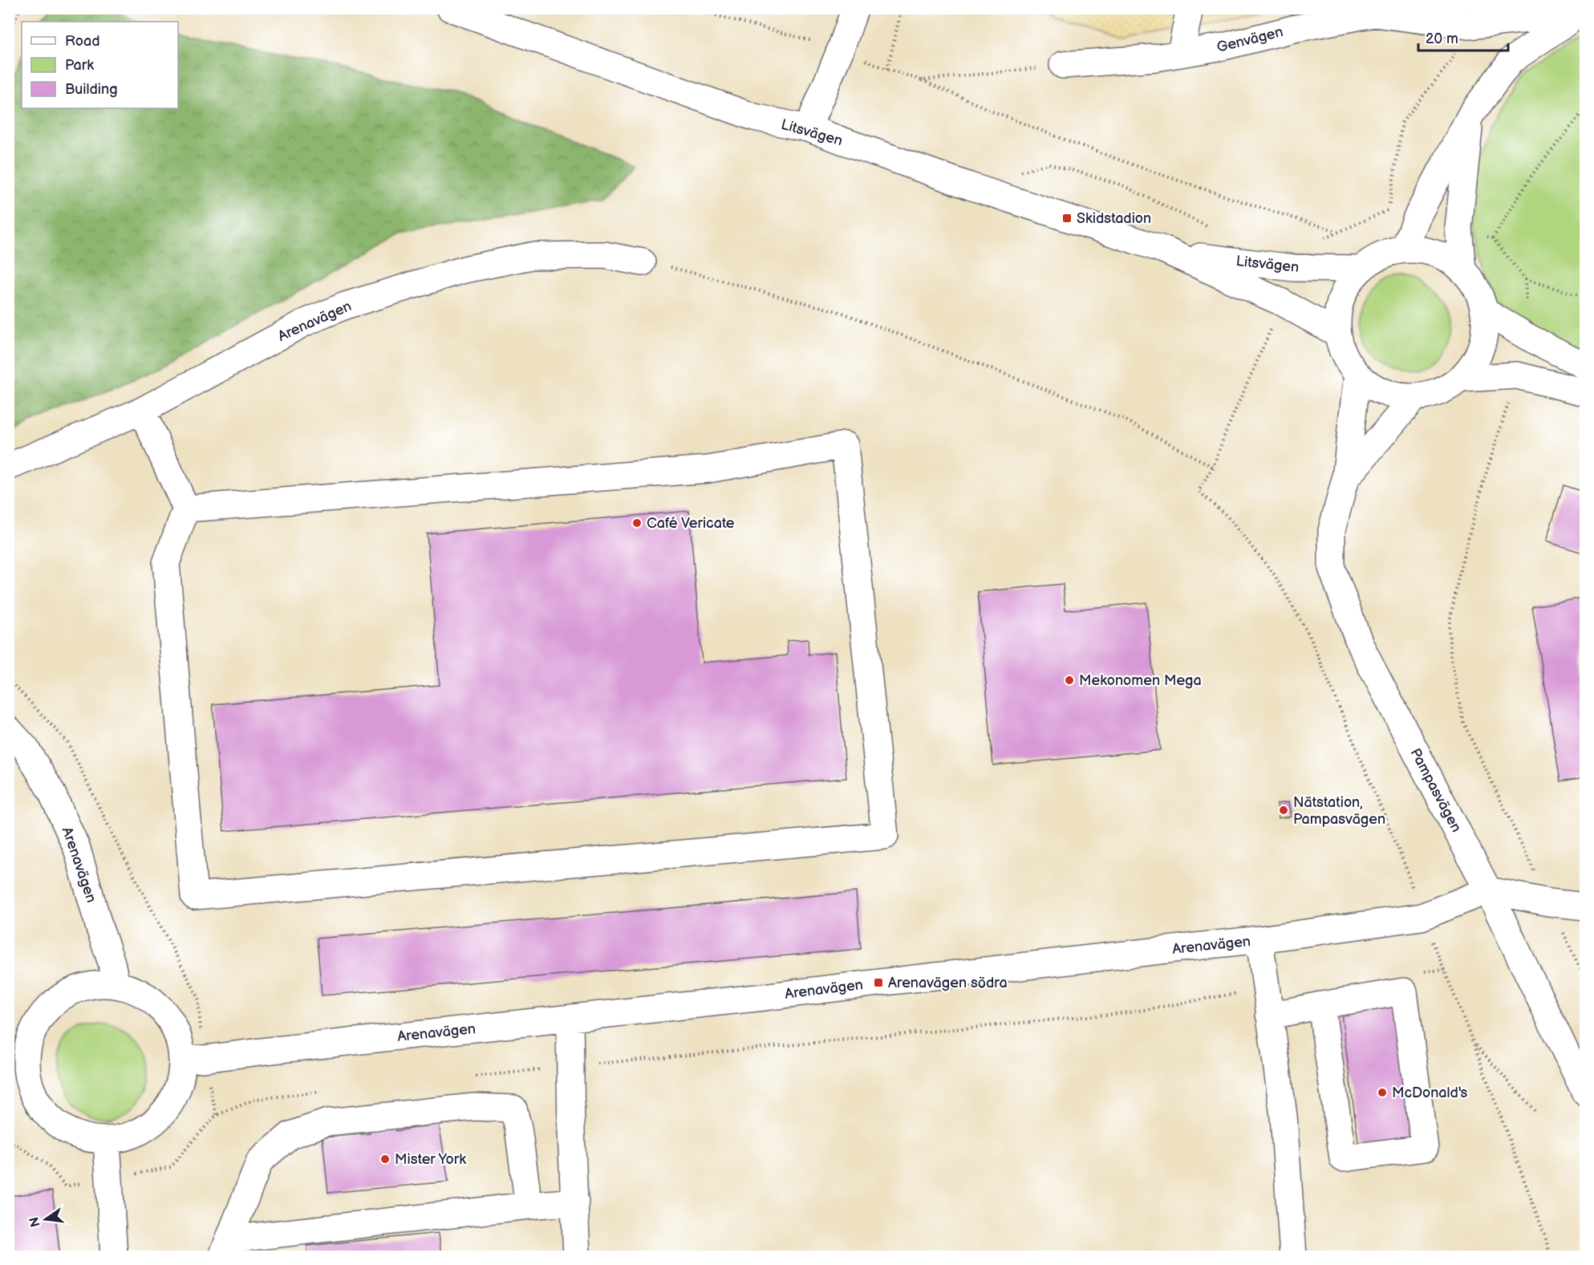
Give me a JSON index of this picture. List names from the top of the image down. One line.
{"streets":{"street":["Genvägen","Litsvägen","Arenavägen","Pampasvägen"]},"crossings":[["Genvägen","Litsvägen"],["Genvägen","Pampasvägen"],["Litsvägen","Pampasvägen"],["Arenavägen","Pampasvägen"]],"places":{"transit":["Skidstadion","Arenavägen södra"],"other":["Café Vericate","Mekonomen Mega","Nätstation, Pampasvägen","McDonald's","Mister York"]},"legend":["Road","Park","Building"],"scale_bar":"20 m","north":"left"}
